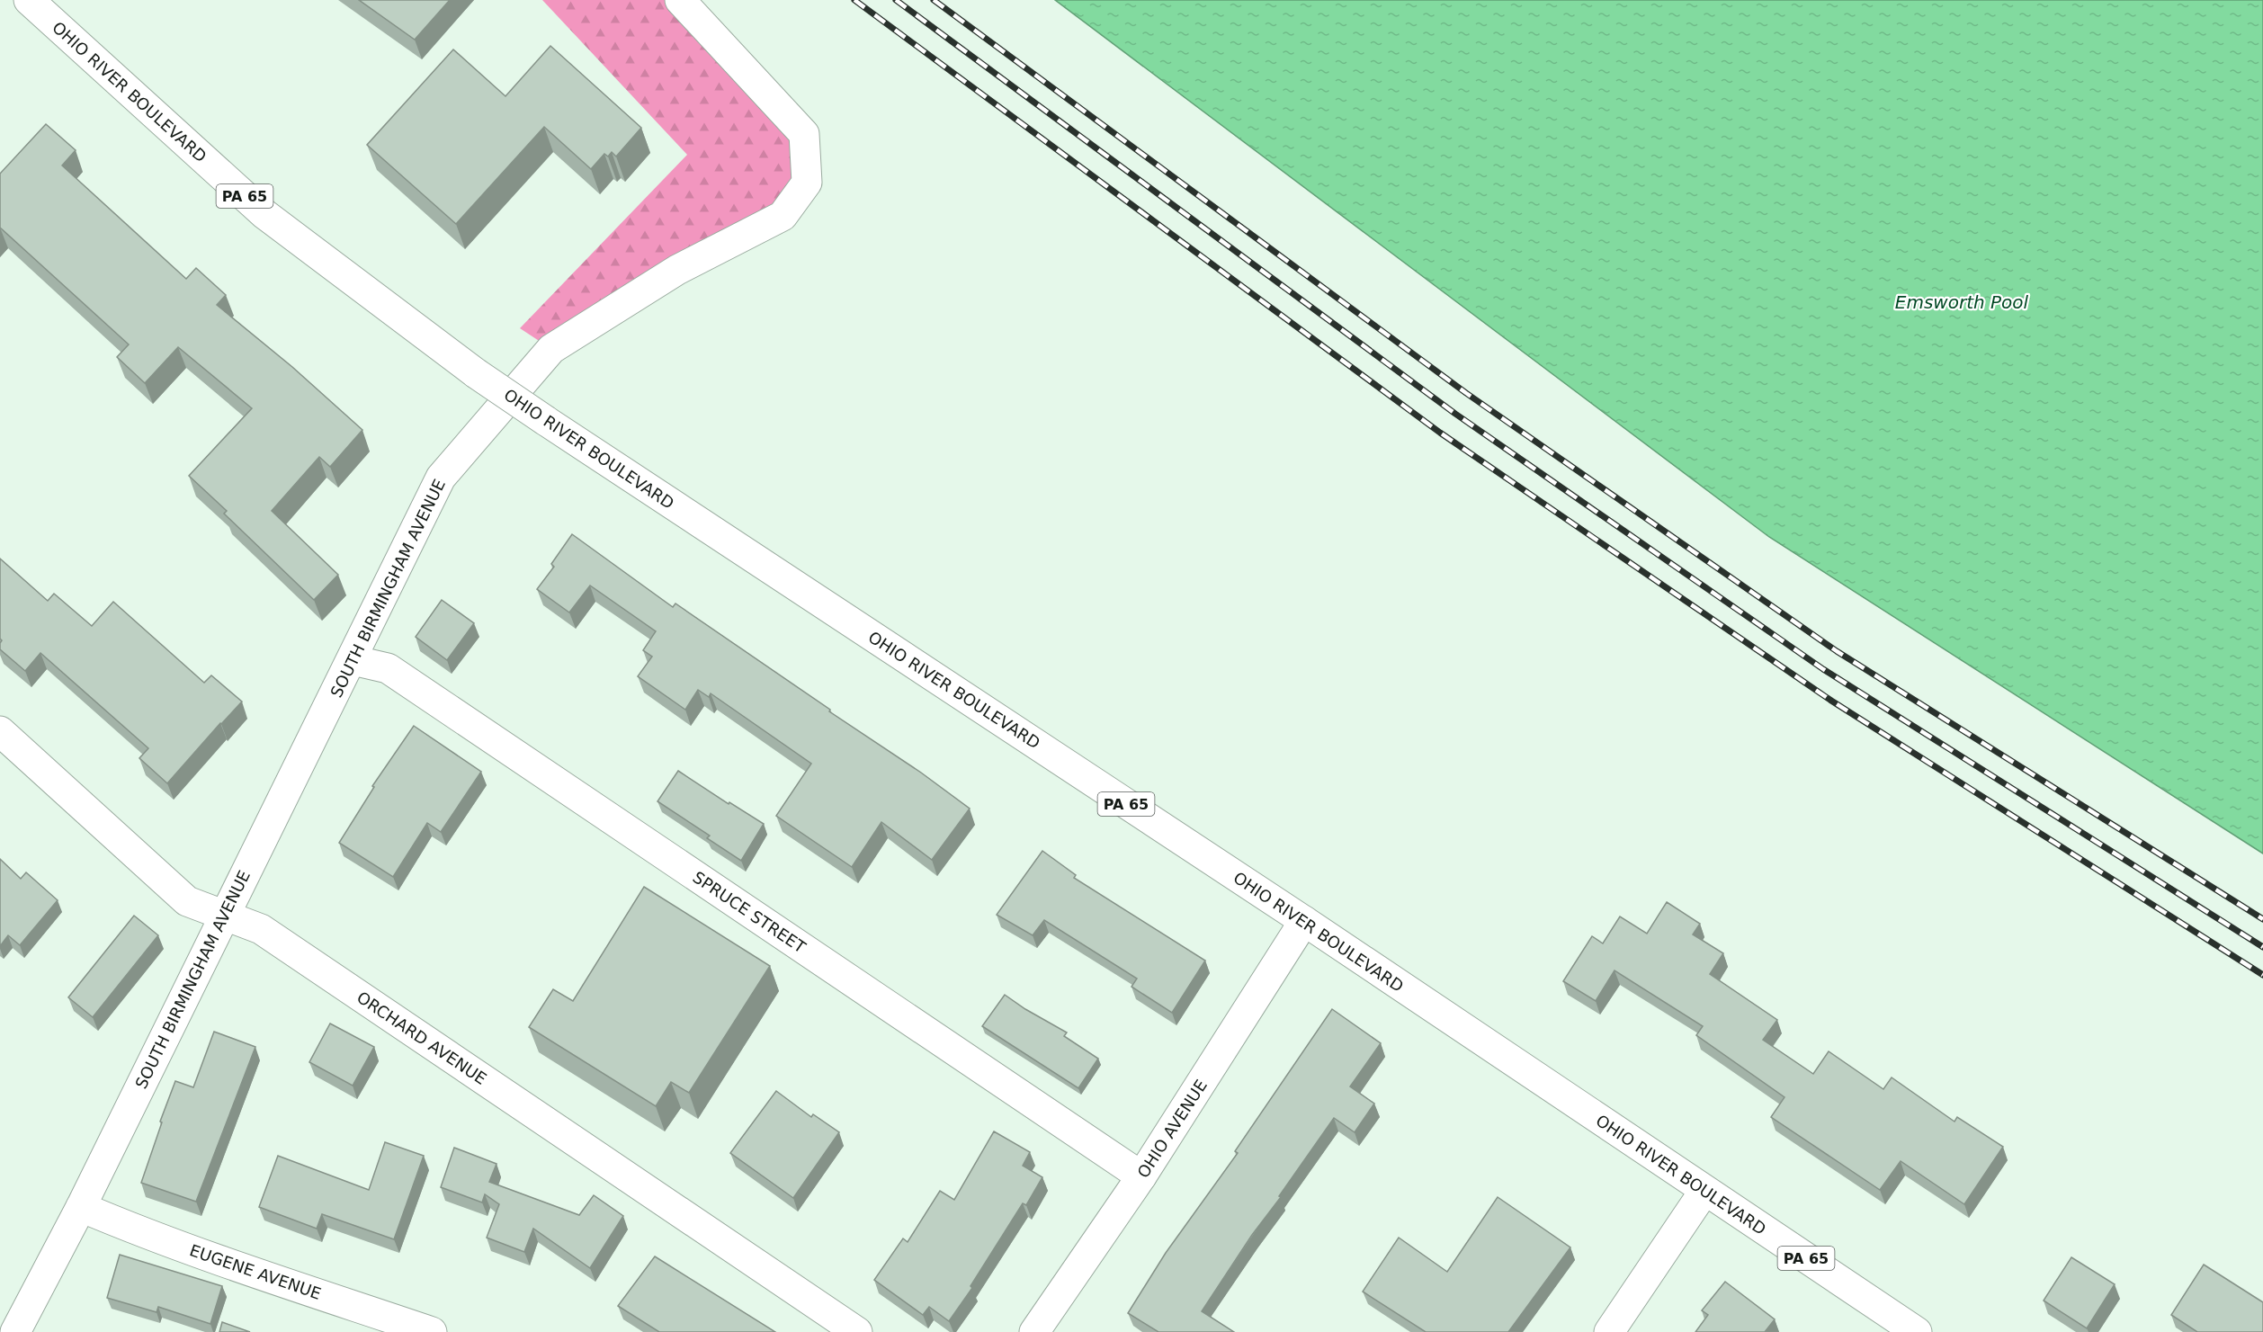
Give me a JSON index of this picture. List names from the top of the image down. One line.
{"streets":{"main road":["OHIO RIVER BOULEVARD","PA 65","SOUTH BIRMINGHAM AVENUE","SPRUCE STREET","ORCHARD AVENUE","OHIO AVENUE","EUGENE AVENUE"]},"crossings":[["OHIO RIVER BOULEVARD","OHIO AVENUE"],["SOUTH BIRMINGHAM AVENUE","SPRUCE STREET"],["SOUTH BIRMINGHAM AVENUE","ORCHARD AVENUE"],["SOUTH BIRMINGHAM AVENUE","EUGENE AVENUE"],["SPRUCE STREET","OHIO AVENUE"]],"water":["Emsworth Pool"]}
